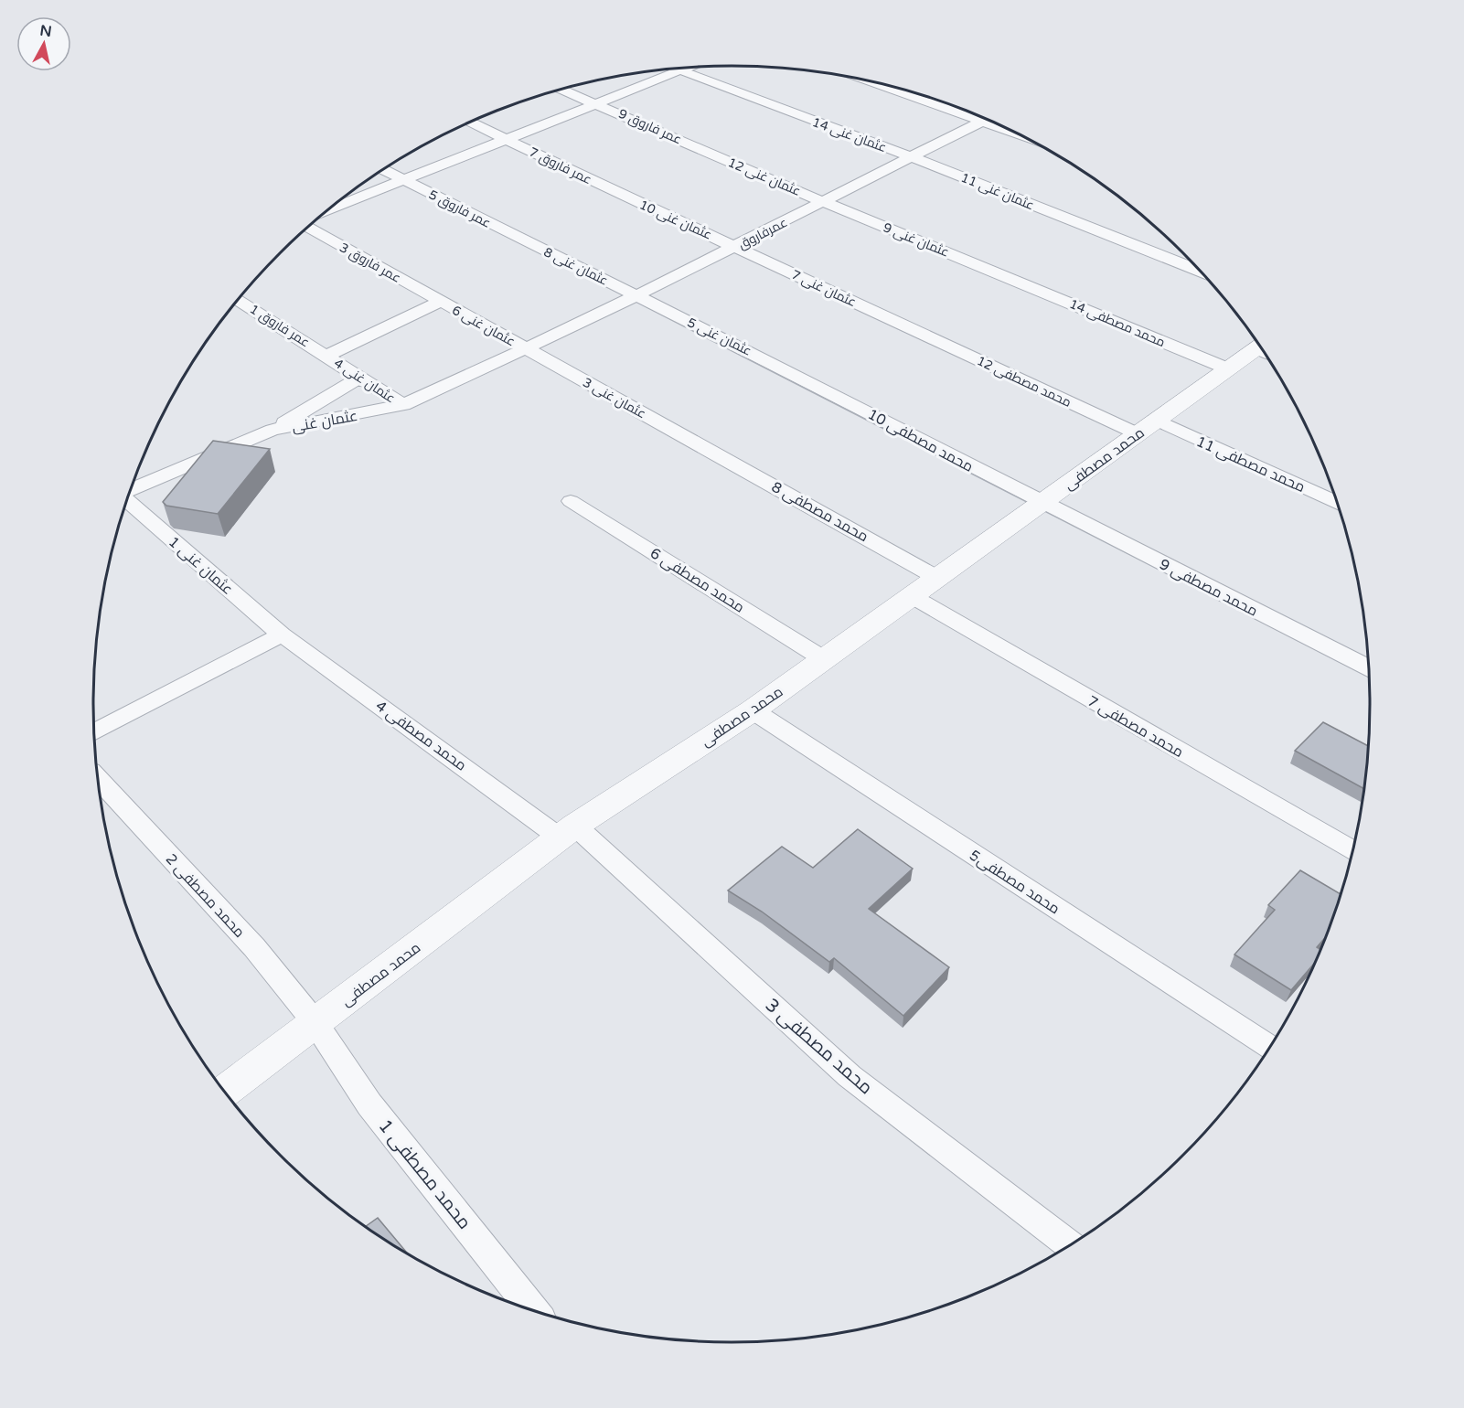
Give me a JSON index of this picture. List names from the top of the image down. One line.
{"streets":{"street":["عمر فاروق 9","عثمان غنی 14","عمر فاروق 7","عثمان غنی 12","عثمان غنی 11","عمر فاروق 5","عثمان غنی 10","عمرفاروق","عثمان غنی 9","عمر فاروق 3","عثمان غنی 8","عثمان غنی 7","محمد مصطفی 14","عمر فاروق 1","عثمان غنی 6","عثمان غنی 5","عثمان غنی 4","محمد مصطفی 12","عثمان غنی 3","عثمان غنی","محمد مصطفی 10","محمد مصطفی","محمد مصطفی 11","محمد مصطفی 8","عثمان غنی 1","محمد مصطفی 6","محمد مصطفی 9","محمد مصطفی 7","محمد مصطفی 4","محمد مصطفی5","محمد مصطفی 2","محمد مصطفی 3","محمد مصطفی 1"]},"crossings":[["عمر فاروق 9","عثمان غنی 12"],["عثمان غنی 14","عثمان غنی 11"],["عثمان غنی 14","عمرفاروق"],["عمر فاروق 7","عثمان غنی 10"],["عثمان غنی 12","عمرفاروق"],["عثمان غنی 12","عثمان غنی 9"],["عثمان غنی 11","عمرفاروق"],["عمر فاروق 5","عثمان غنی 8"],["عثمان غنی 10","عمرفاروق"],["عثمان غنی 10","عثمان غنی 7"],["عمرفاروق","عثمان غنی 9"],["عمرفاروق","عثمان غنی 8"],["عمرفاروق","عثمان غنی 7"],["عمرفاروق","عثمان غنی 6"],["عمرفاروق","عثمان غنی 5"],["عمرفاروق","عثمان غنی 3"],["عمرفاروق","عثمان غنی"],["عثمان غنی 9","محمد مصطفی 14"],["عمر فاروق 3","عثمان غنی 6"],["عثمان غنی 8","عثمان غنی 5"],["عثمان غنی 7","محمد مصطفی 12"],["محمد مصطفی 14","محمد مصطفی"],["عمر فاروق 1","عثمان غنی 4"],["عثمان غنی 6","عثمان غنی 3"],["عثمان غنی 6","عثمان غنی"],["عثمان غنی 5","محمد مصطفی 10"],["عثمان غنی 4","عثمان غنی"],["محمد مصطفی 12","محمد مصطفی"],["محمد مصطفی 12","محمد مصطفی 11"],["عثمان غنی 3","عثمان غنی"],["عثمان غنی 3","محمد مصطفی 8"],["محمد مصطفی 10","محمد مصطفی"],["محمد مصطفی 10","محمد مصطفی 9"],["محمد مصطفی","محمد مصطفی 11"],["محمد مصطفی","محمد مصطفی 8"],["محمد مصطفی","محمد مصطفی 6"],["محمد مصطفی","محمد مصطفی 9"],["محمد مصطفی","محمد مصطفی 7"],["محمد مصطفی","محمد مصطفی 4"],["محمد مصطفی","محمد مصطفی5"],["محمد مصطفی","محمد مصطفی 2"],["محمد مصطفی","محمد مصطفی 3"],["محمد مصطفی","محمد مصطفی 1"],["عثمان غنی 1","محمد مصطفی 4"],["محمد مصطفی 4","محمد مصطفی 3"],["محمد مصطفی 2","محمد مصطفی 1"]],"north":"top"}
